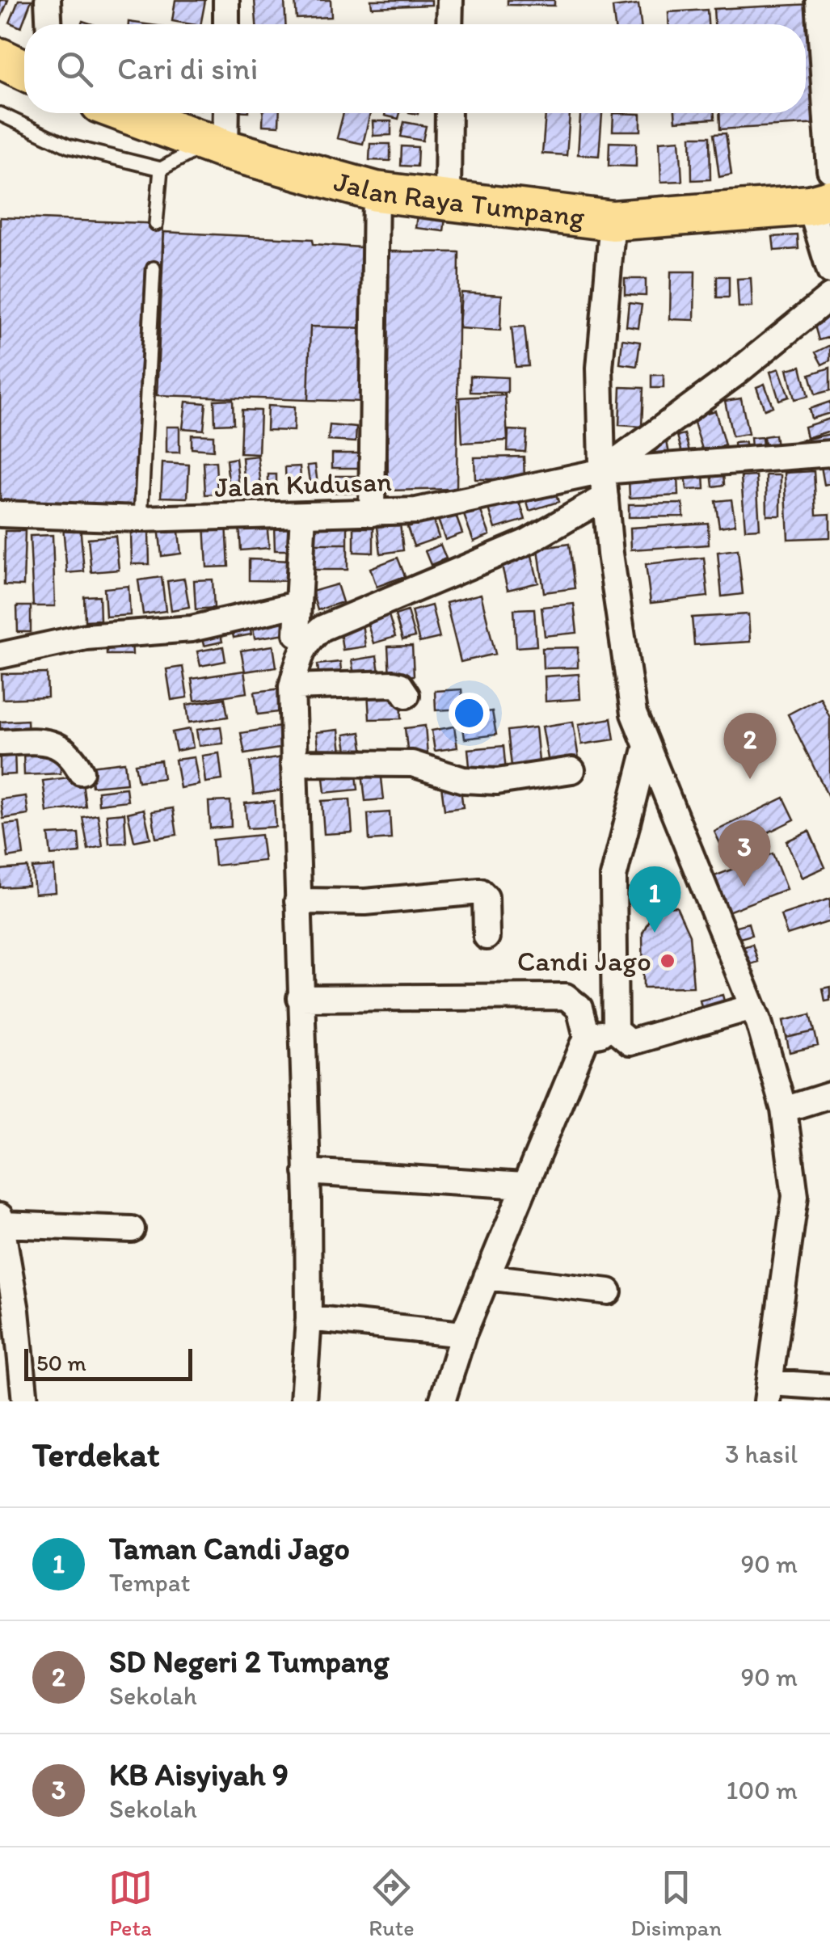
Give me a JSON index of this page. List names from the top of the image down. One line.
{"streets":{"main road":["Jalan Raya Tumpang"],"street":["Jalan Kudusan"]},"places":["Candi Jago"],"scale_bar":"50 m","page":{"search":"Cari di sini","pins":["2","3","1"],"scale":"50 m","heading":["Terdekat","3 hasil"],"list":[{"mark":"1","name":"Taman Candi Jago","note":"Tempat","value":"90 m"},{"mark":"2","name":"SD Negeri 2 Tumpang","note":"Sekolah","value":"90 m"},{"mark":"3","name":"KB Aisyiyah 9","note":"Sekolah","value":"100 m"}],"nav":["Peta","Rute","Disimpan"]}}
